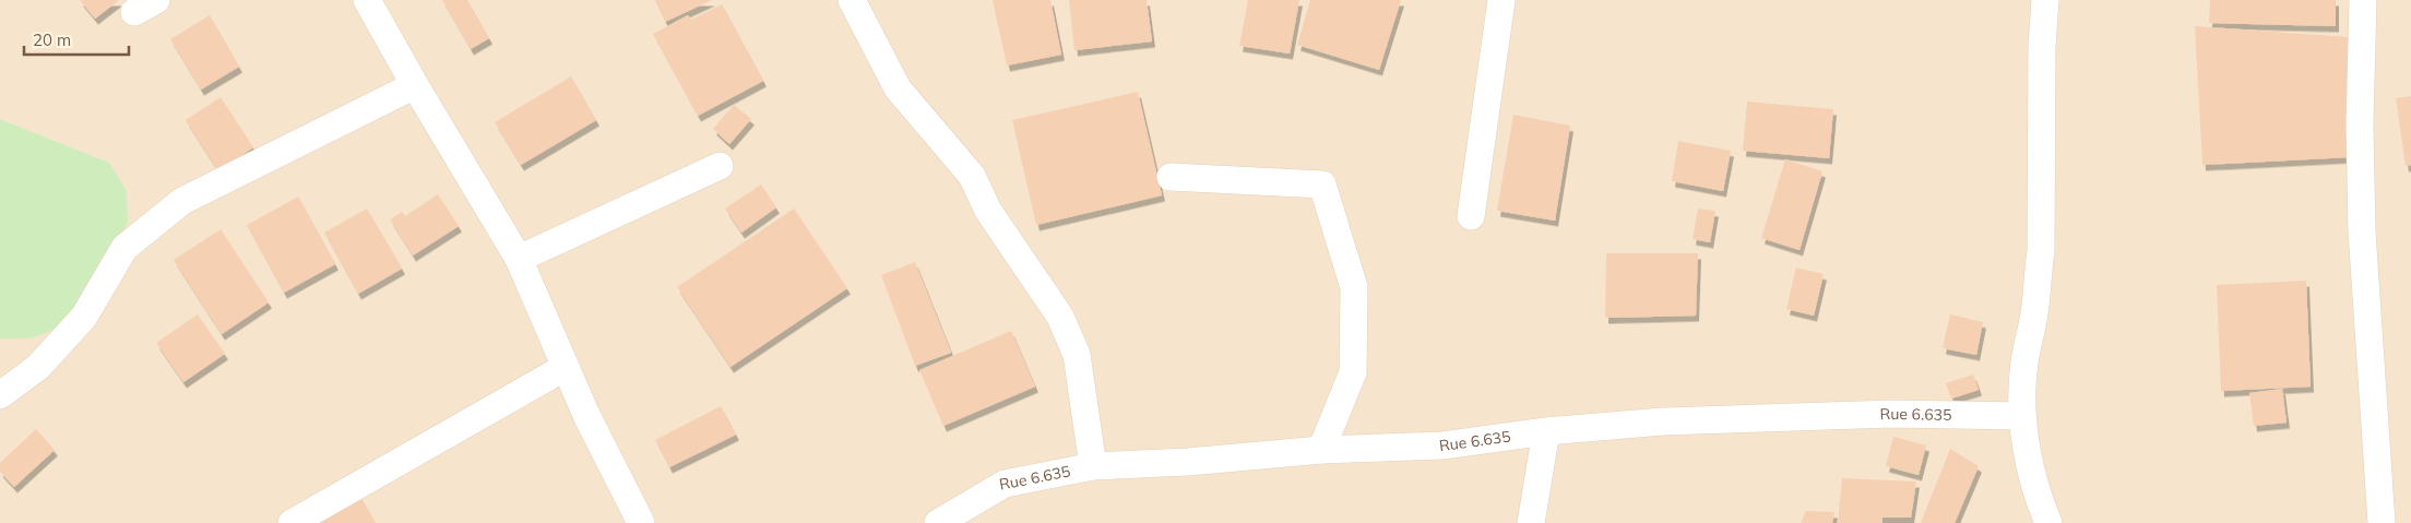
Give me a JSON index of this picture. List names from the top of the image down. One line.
{"streets":{"street":["Rue 6.635"]},"scale_bar":"20 m"}
